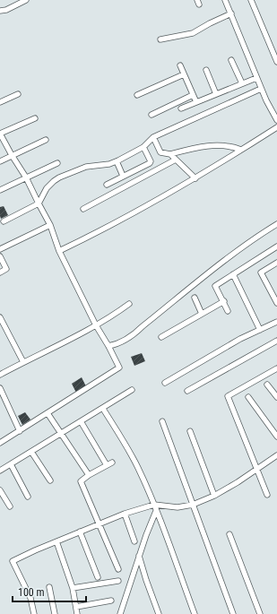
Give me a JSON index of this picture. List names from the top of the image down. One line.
{"scale_bar":"100 m"}
